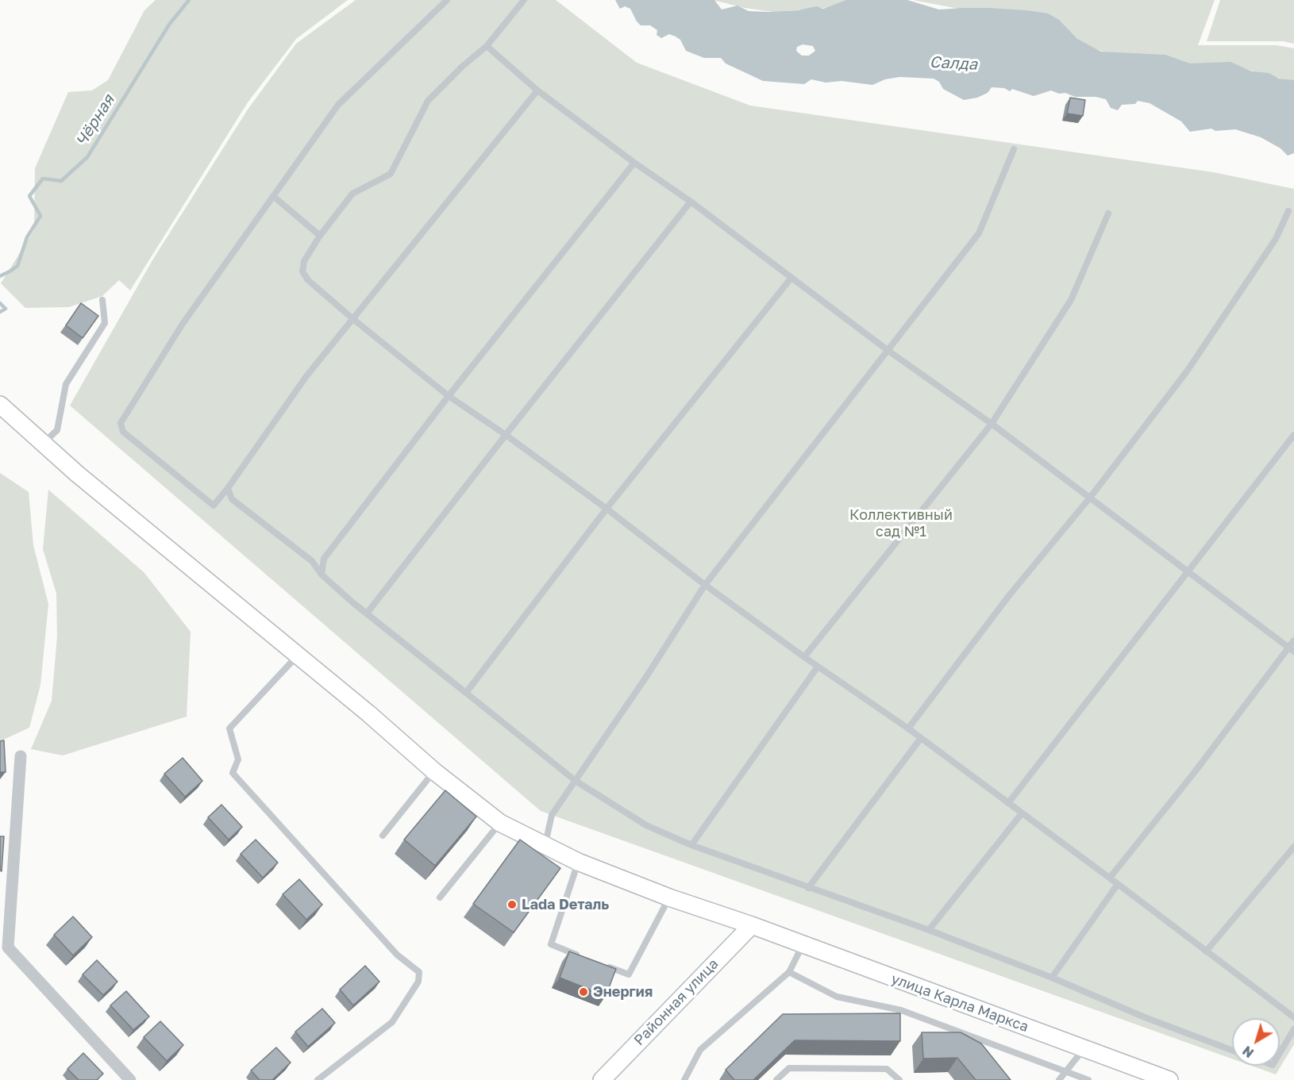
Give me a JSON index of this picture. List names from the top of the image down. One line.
{"streets":{"street":["Районная улица","улица Карла Маркса"]},"crossings":[["Районная улица","улица Карла Маркса"]],"water":["Салда","Чёрная"],"parks":["Коллективный сад №1"],"places":["Lada Dеталь","Энергия"],"north":"bottom left"}
